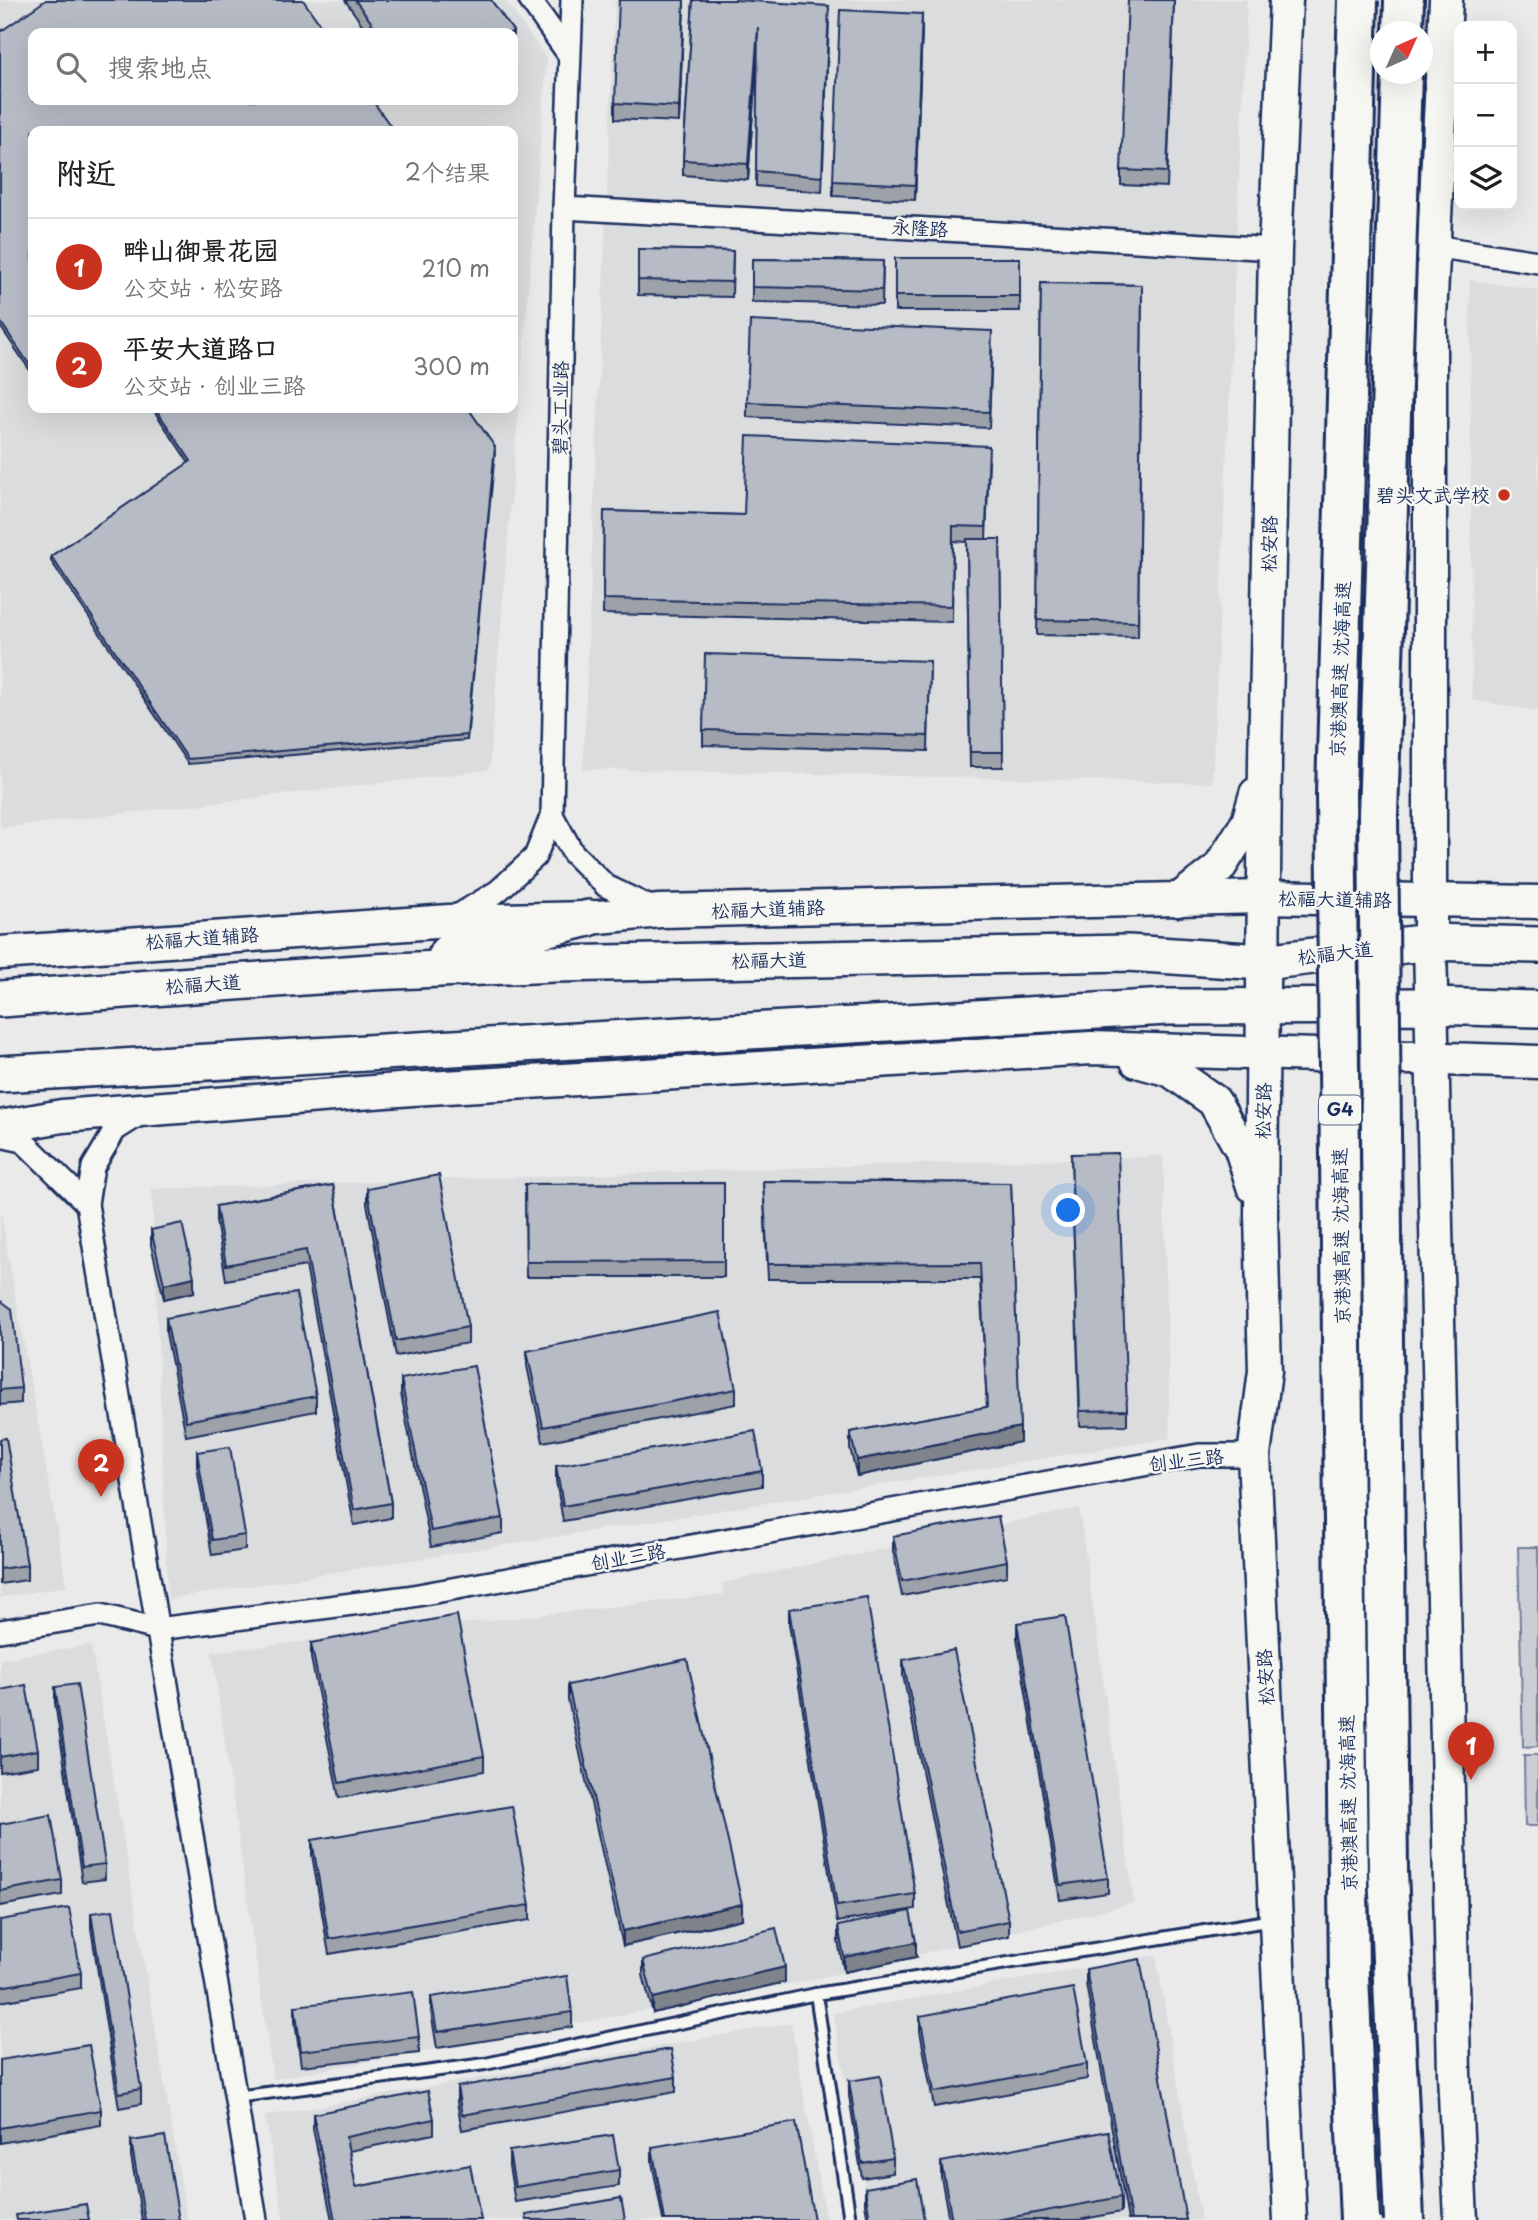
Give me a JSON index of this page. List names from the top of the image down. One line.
{"streets":{"highway":["京港澳高速 沈海高速","G4"],"main road":["松安路","松福大道辅路","松福大道"],"street":["永隆路","碧头工业路","创业三路"]},"crossings":[["永隆路","碧头工业路"],["永隆路","松安路"],["松安路","松福大道辅路"],["松安路","松福大道"],["松安路","创业三路"]],"places":["碧头文武学校"],"north":"top right","page":{"map_buttons":["+","−"],"search":"搜索地点","heading":["附近","2个结果"],"list":[{"mark":"1","name":"畔山御景花园","note":"公交站 · 松安路","value":"210 m"},{"mark":"2","name":"平安大道路口","note":"公交站 · 创业三路","value":"300 m"}],"pins":["2","1"]}}
